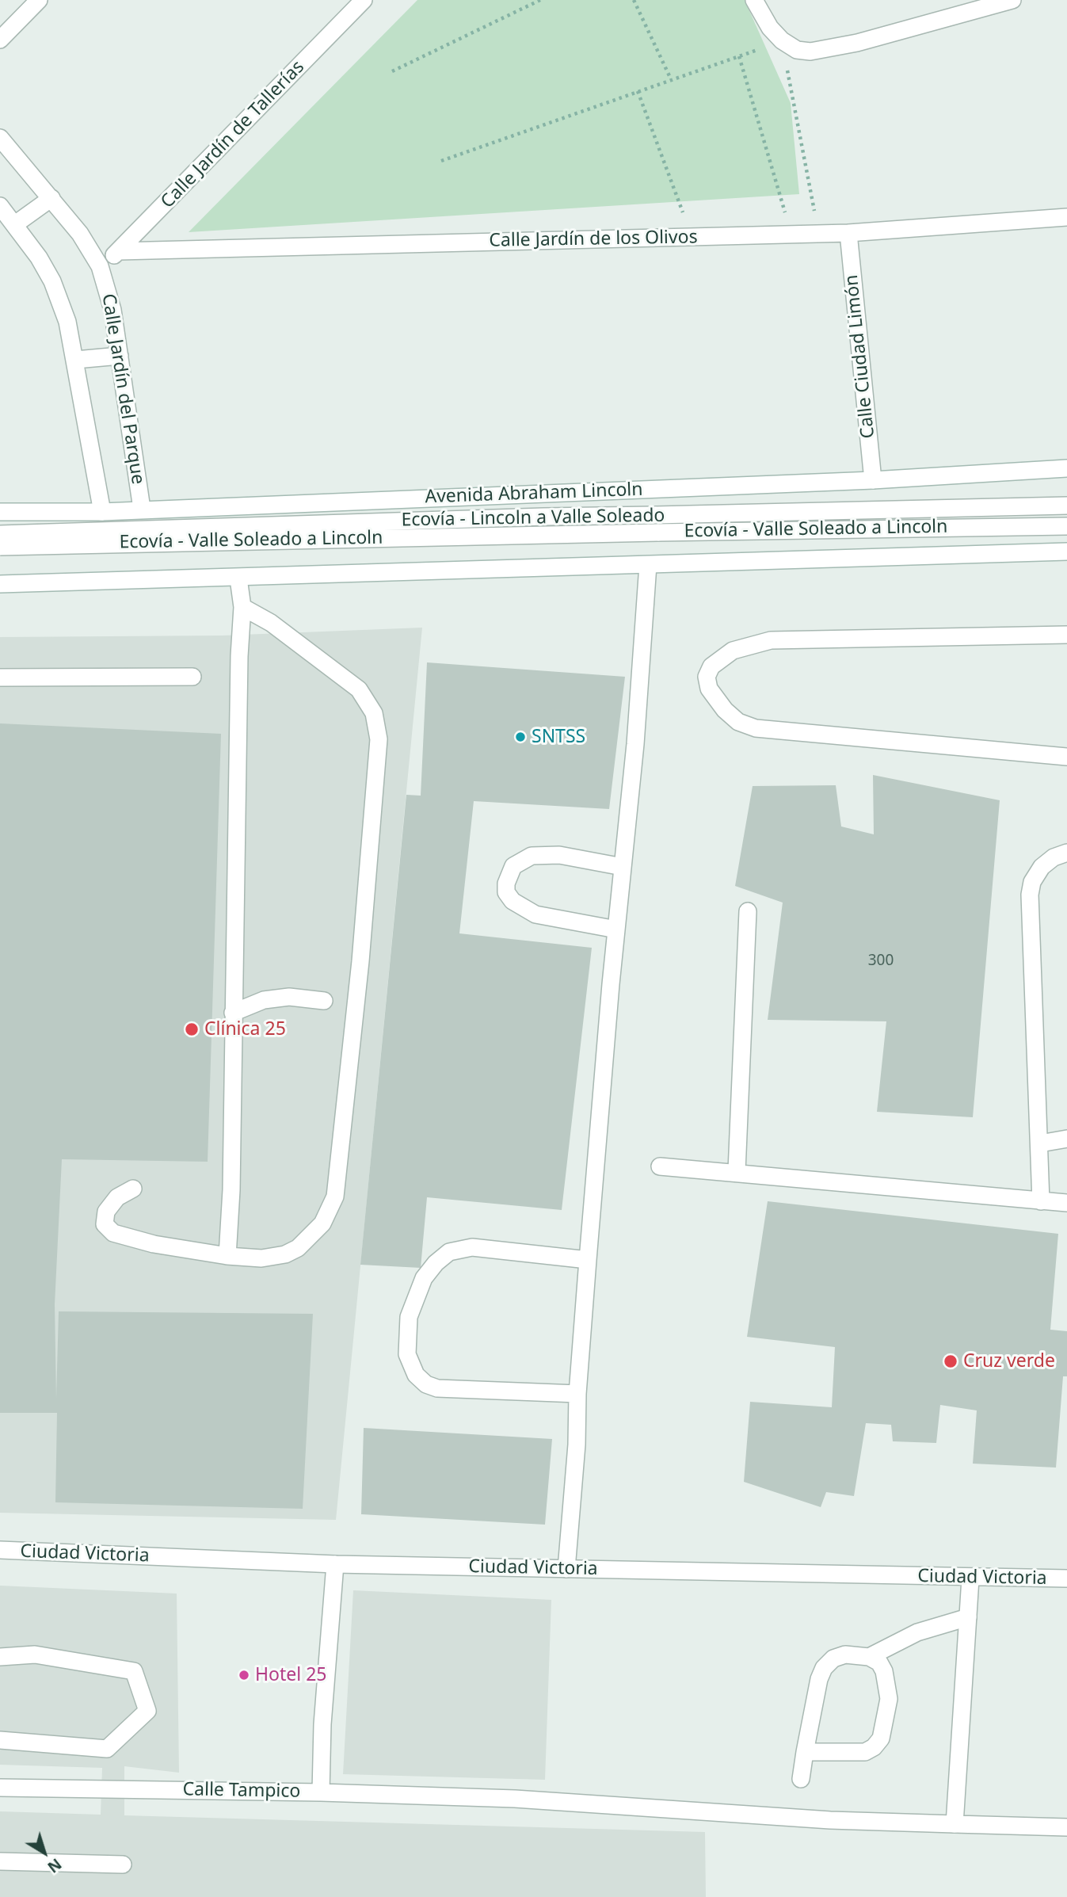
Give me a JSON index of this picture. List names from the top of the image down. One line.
{"streets":{"street":["Calle Jardín de Tallerías","Calle Jardín de los Olivos","Calle Ciudad Limón","Calle Jardín del Parque","Avenida Abraham Lincoln","Ecovía - Lincoln a Valle Soleado","Ecovía - Valle Soleado a Lincoln","Ciudad Victoria","Calle Tampico"]},"crossings":[["Calle Jardín de Tallerías","Calle Jardín de los Olivos"],["Calle Jardín de Tallerías","Calle Jardín del Parque"],["Calle Jardín de los Olivos","Calle Ciudad Limón"],["Calle Ciudad Limón","Avenida Abraham Lincoln"],["Calle Jardín del Parque","Avenida Abraham Lincoln"],["Ciudad Victoria","Calle Tampico"]],"places":["SNTSS","Clínica 25","Cruz verde","Hotel 25"],"house_numbers":["300"],"north":"bottom right"}
